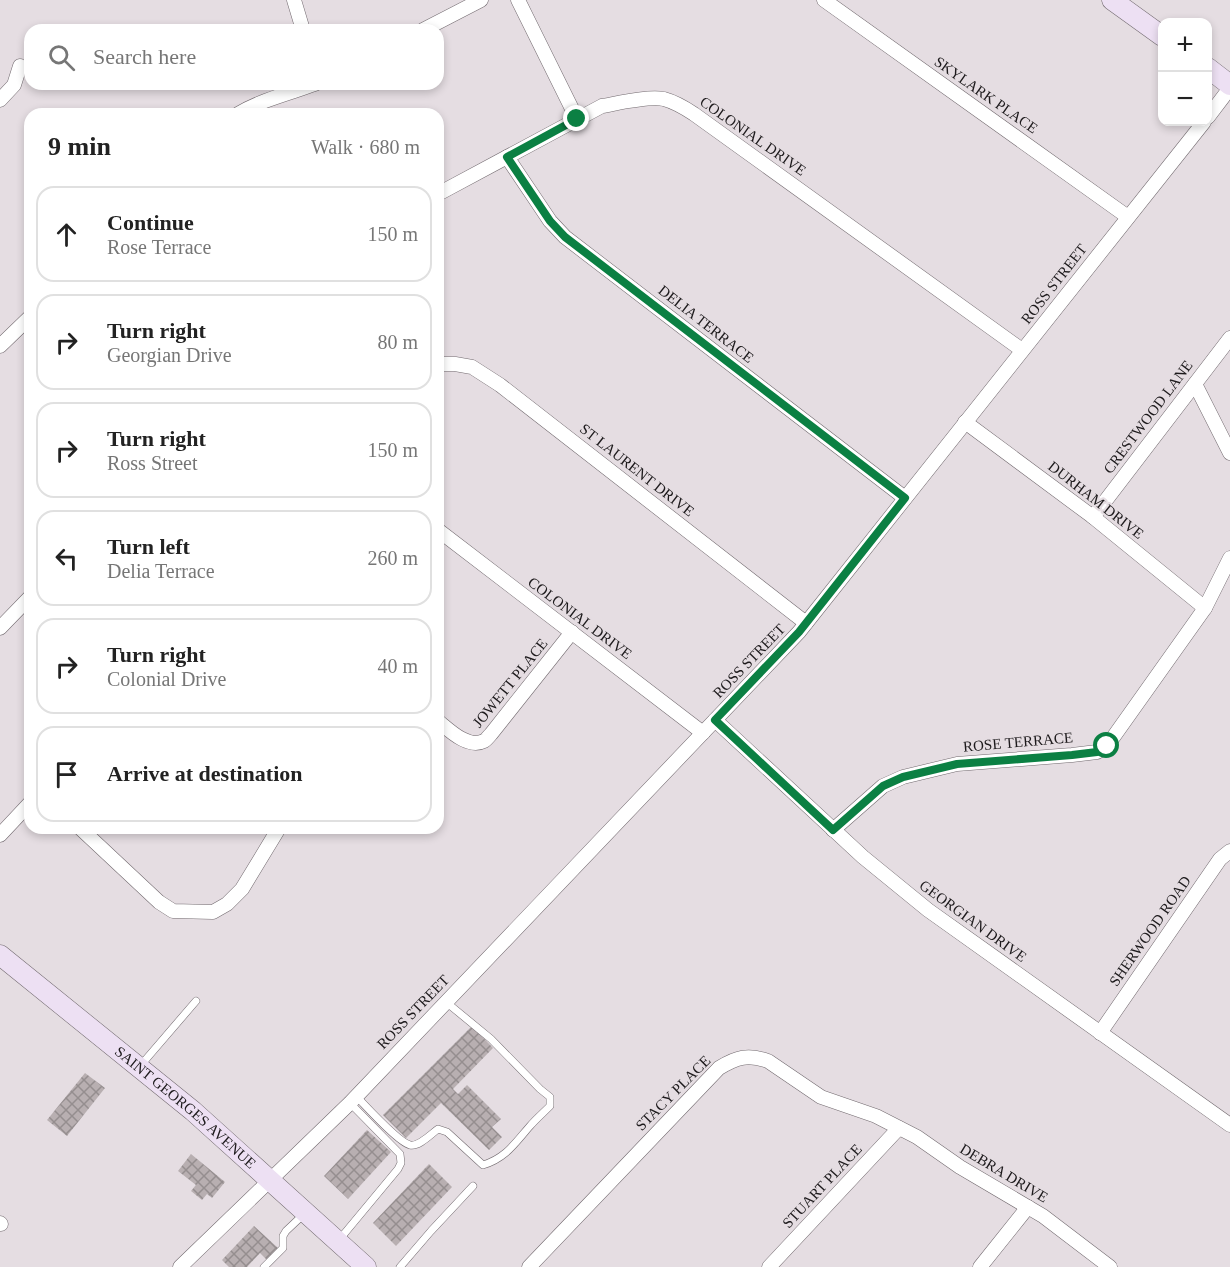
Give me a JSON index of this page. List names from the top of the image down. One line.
{"streets":{"main road":["SAINT GEORGES AVENUE"],"street":["SKYLARK PLACE","COLONIAL DRIVE","ROSS STREET","DELIA TERRACE","CRESTWOOD LANE","ST LAURENT DRIVE","DURHAM DRIVE","JOWETT PLACE","ROSE TERRACE","GEORGIAN DRIVE","SHERWOOD ROAD","STACY PLACE","DEBRA DRIVE","STUART PLACE"]},"crossings":[["SKYLARK PLACE","ROSS STREET"],["COLONIAL DRIVE","ROSS STREET"],["COLONIAL DRIVE","DELIA TERRACE"],["COLONIAL DRIVE","JOWETT PLACE"],["ROSS STREET","DELIA TERRACE"],["ROSS STREET","ST LAURENT DRIVE"],["ROSS STREET","DURHAM DRIVE"],["ROSS STREET","GEORGIAN DRIVE"],["ROSS STREET","SAINT GEORGES AVENUE"],["CRESTWOOD LANE","DURHAM DRIVE"],["DURHAM DRIVE","ROSE TERRACE"],["ROSE TERRACE","GEORGIAN DRIVE"],["GEORGIAN DRIVE","SHERWOOD ROAD"],["STACY PLACE","DEBRA DRIVE"],["DEBRA DRIVE","STUART PLACE"]],"page":{"map_buttons":["+","−"],"search":"Search here","heading":["9 min","Walk · 680 m"],"list":[["Continue","Rose Terrace","150 m"],["Turn right","Georgian Drive","80 m"],["Turn right","Ross Street","150 m"],["Turn left","Delia Terrace","260 m"],["Turn right","Colonial Drive","40 m"],"Arrive at destination"]}}
